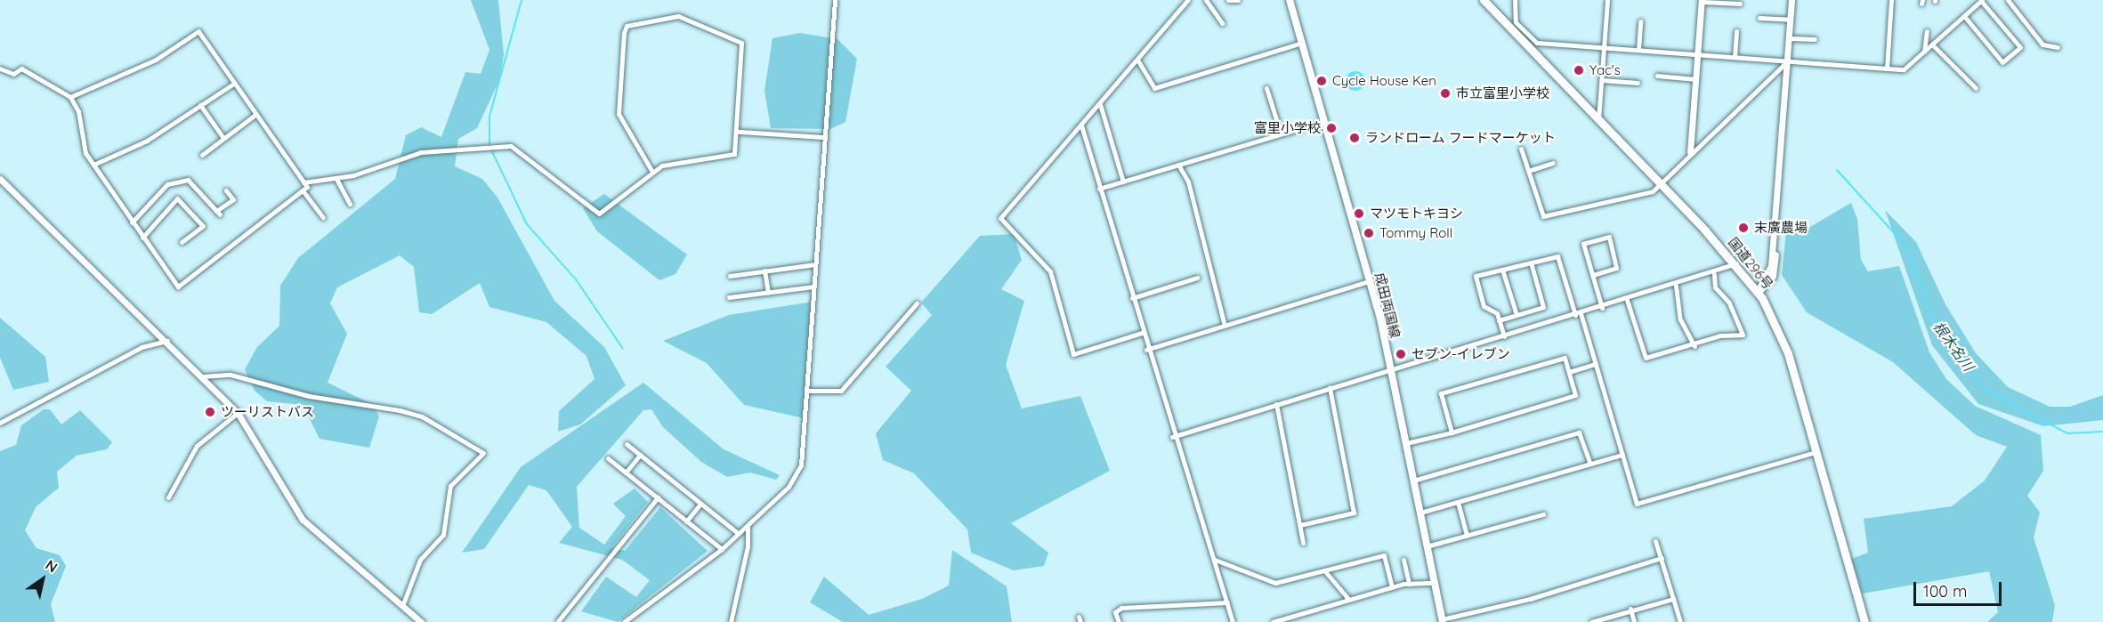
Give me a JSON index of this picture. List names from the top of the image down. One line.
{"streets":{"highway":["国道296号"],"main road":["成田両国線"]},"water":["根木名川"],"places":["Yac's","Cycle House Ken","市立富里小学校","富里小学校","ランドローム フードマーケット","マツモトキヨシ","末廣農場","Tommy Roll","セブン-イレブン","ツーリストバス"],"scale_bar":"100 m","north":"top right"}
